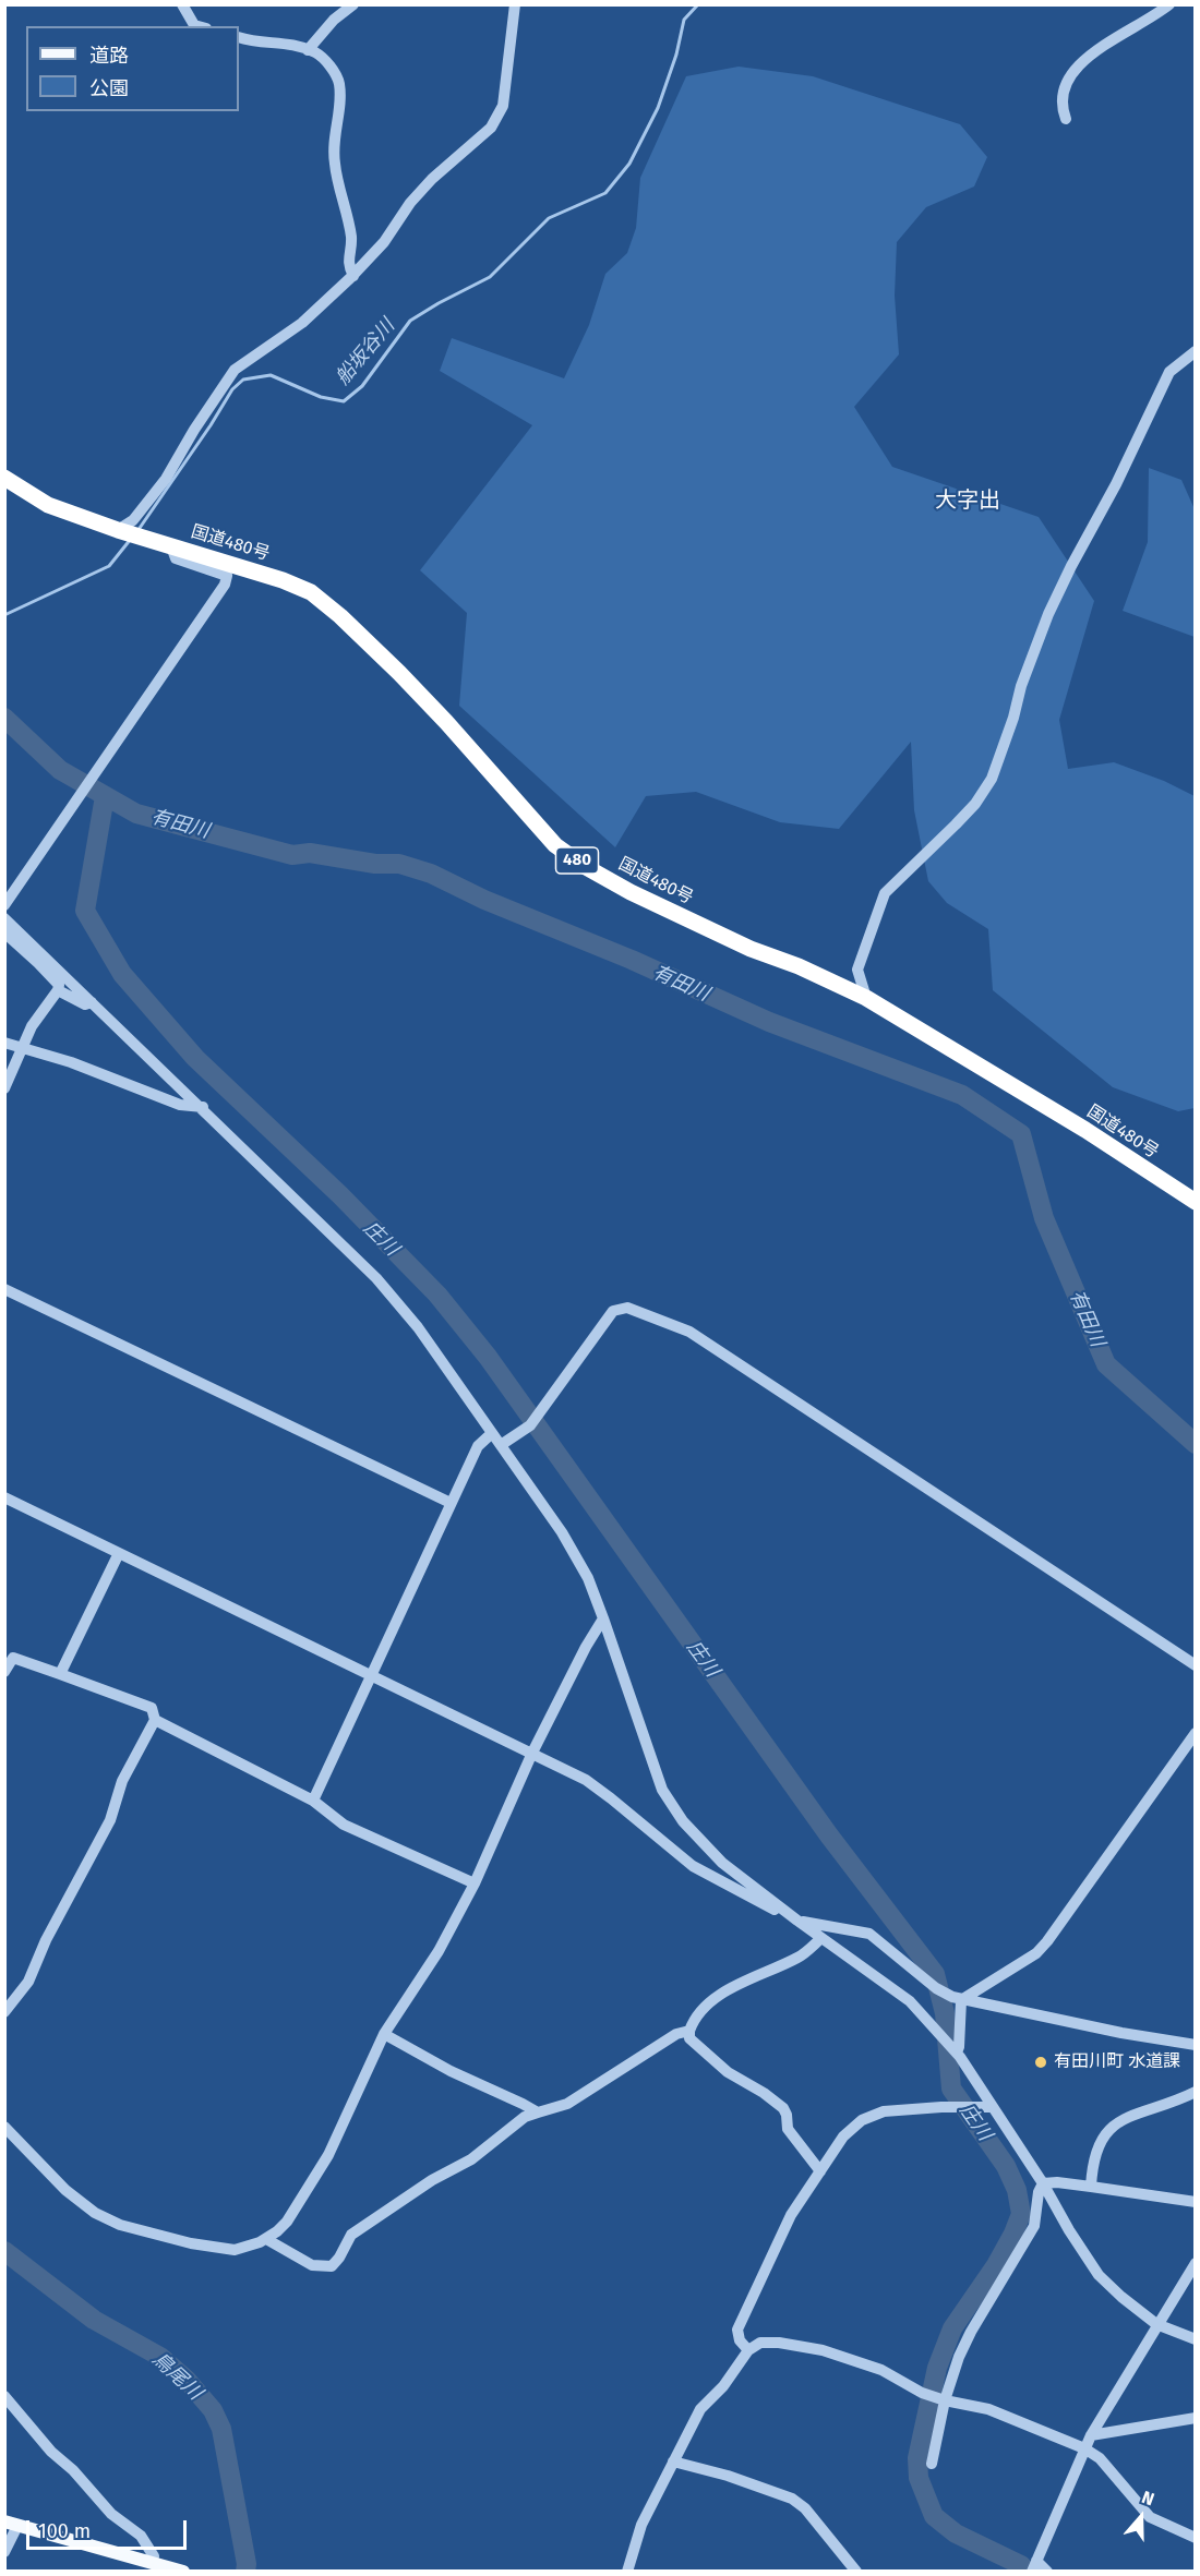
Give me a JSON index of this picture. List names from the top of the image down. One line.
{"streets":{"highway":["国道480号","480"]},"districts":["大字出"],"water":["船坂谷川","有田川","庄川","鳥尾川"],"places":["有田川町 水道課"],"legend":["道路","公園"],"scale_bar":"100 m","north":"top"}
